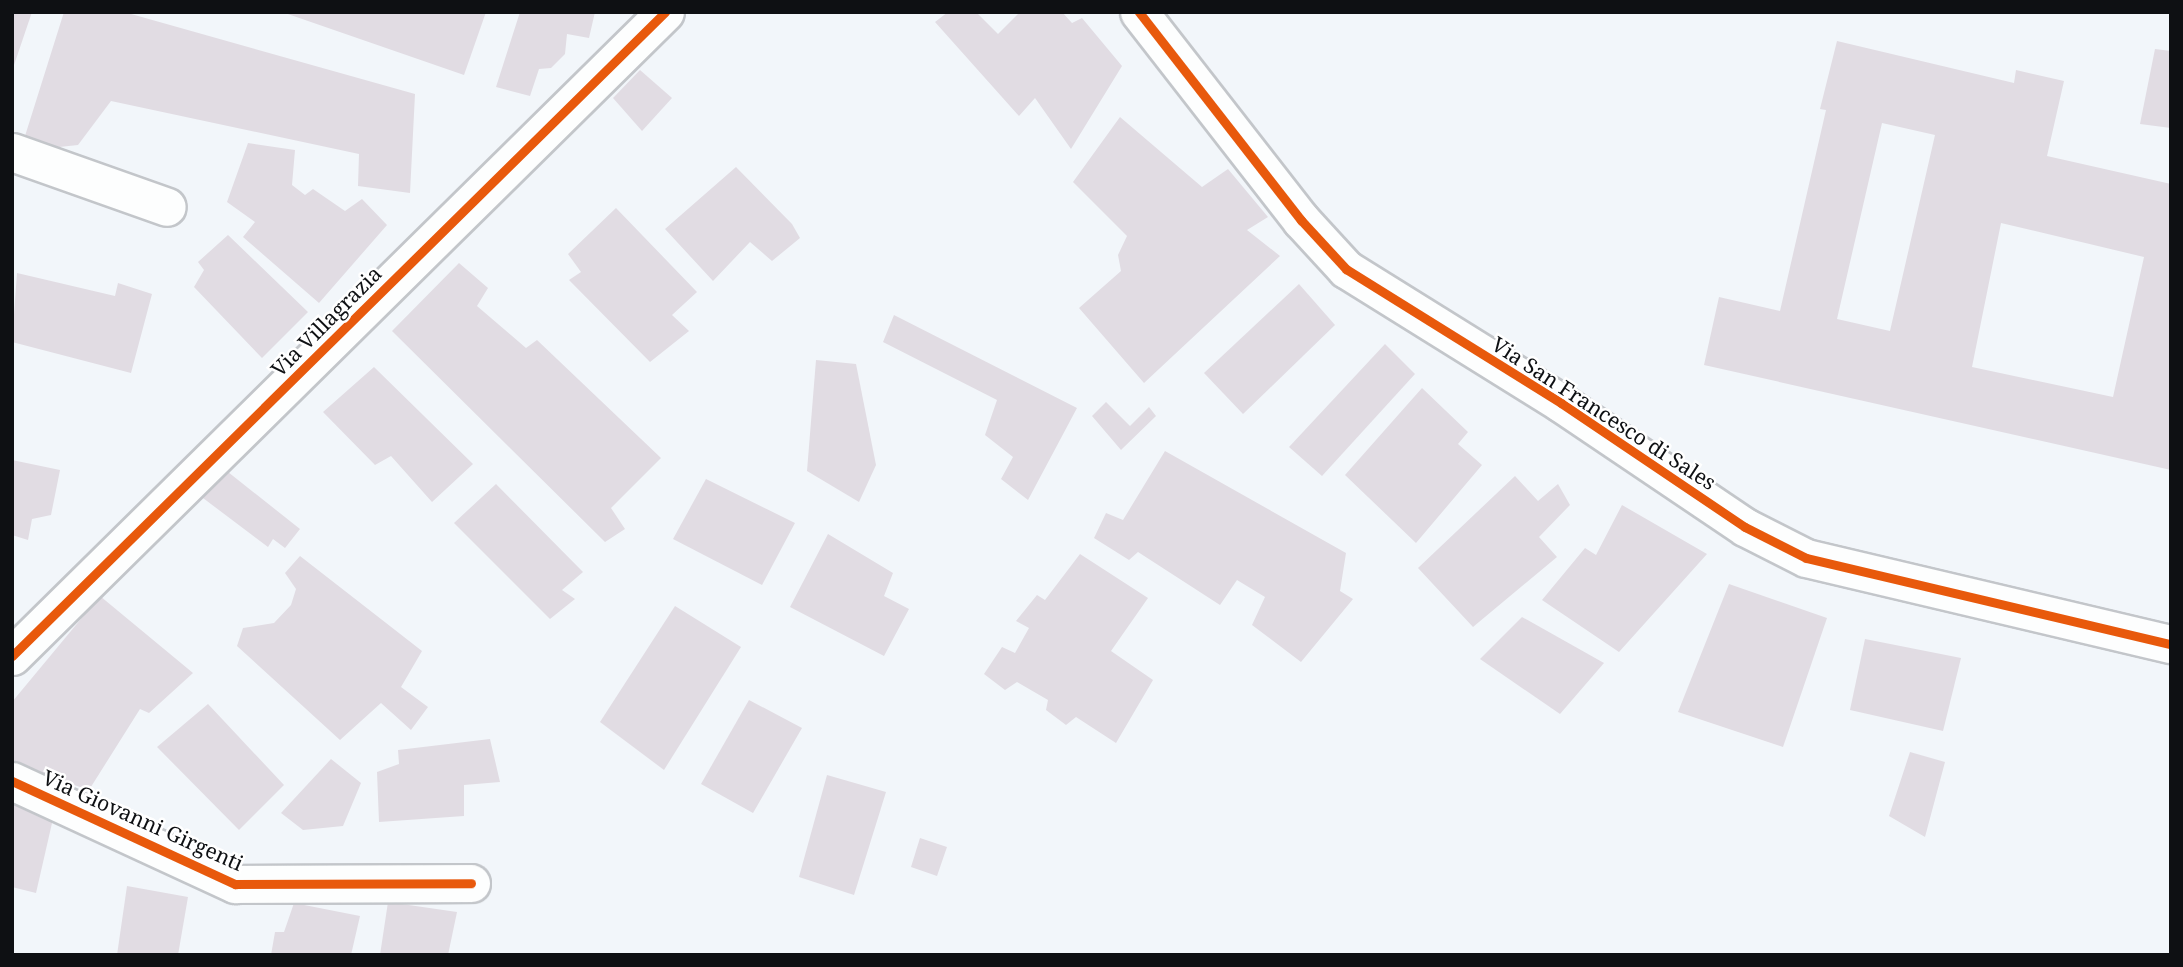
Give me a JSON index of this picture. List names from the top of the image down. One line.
{"streets":{"street":["Via Villagrazia","Via San Francesco di Sales","Via Giovanni Girgenti"]}}
